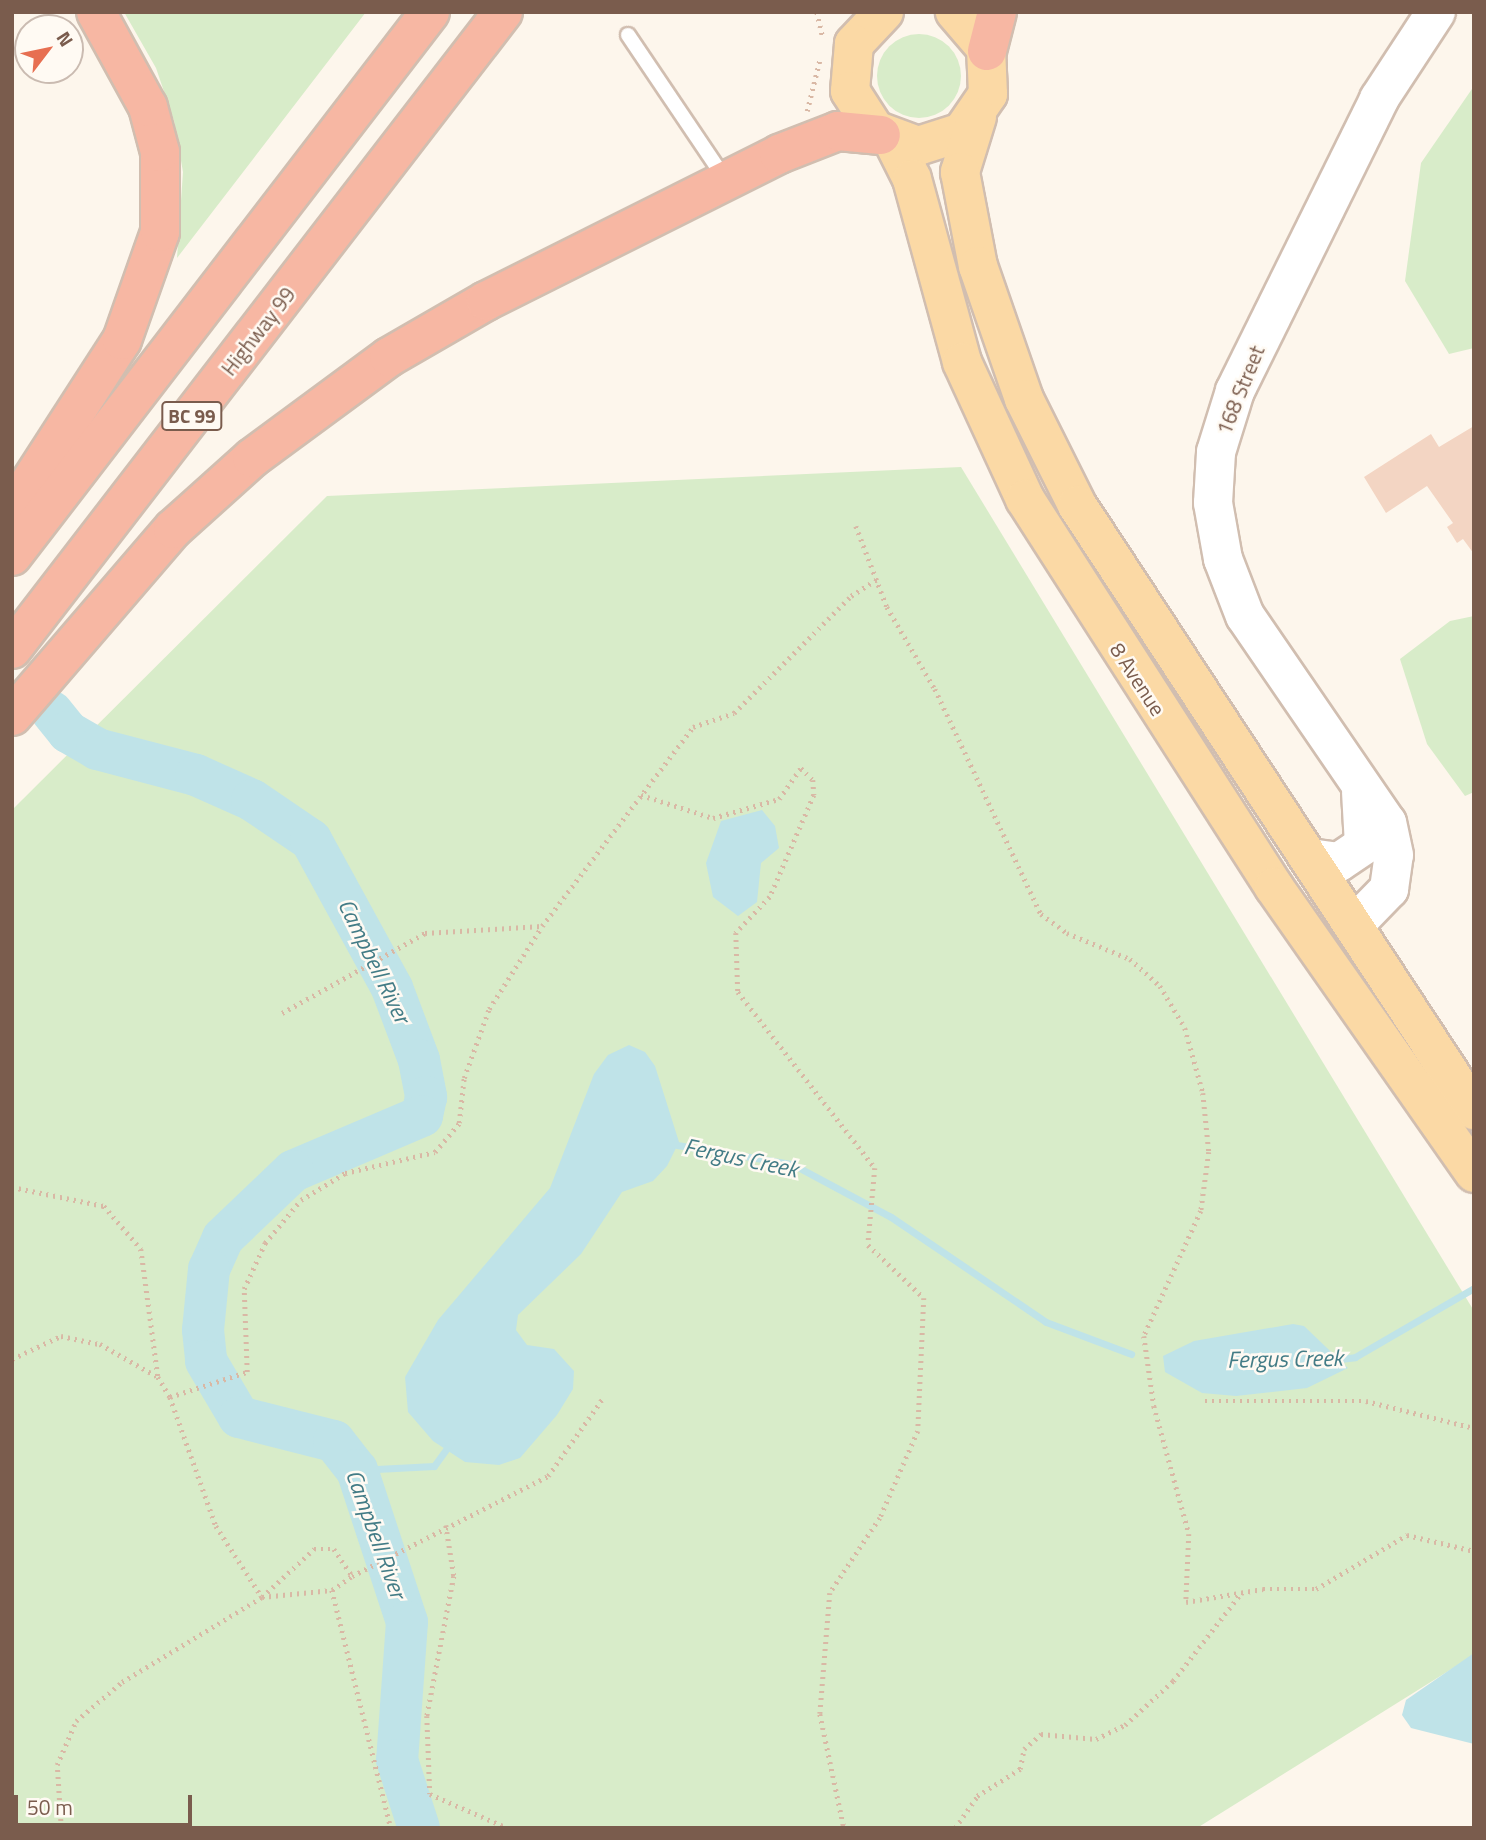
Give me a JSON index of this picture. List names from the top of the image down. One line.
{"streets":{"highway":["Highway 99","BC 99"],"main road":["168 Street","8 Avenue"]},"water":["Campbell River","Fergus Creek"],"scale_bar":"50 m","north":"top right"}
